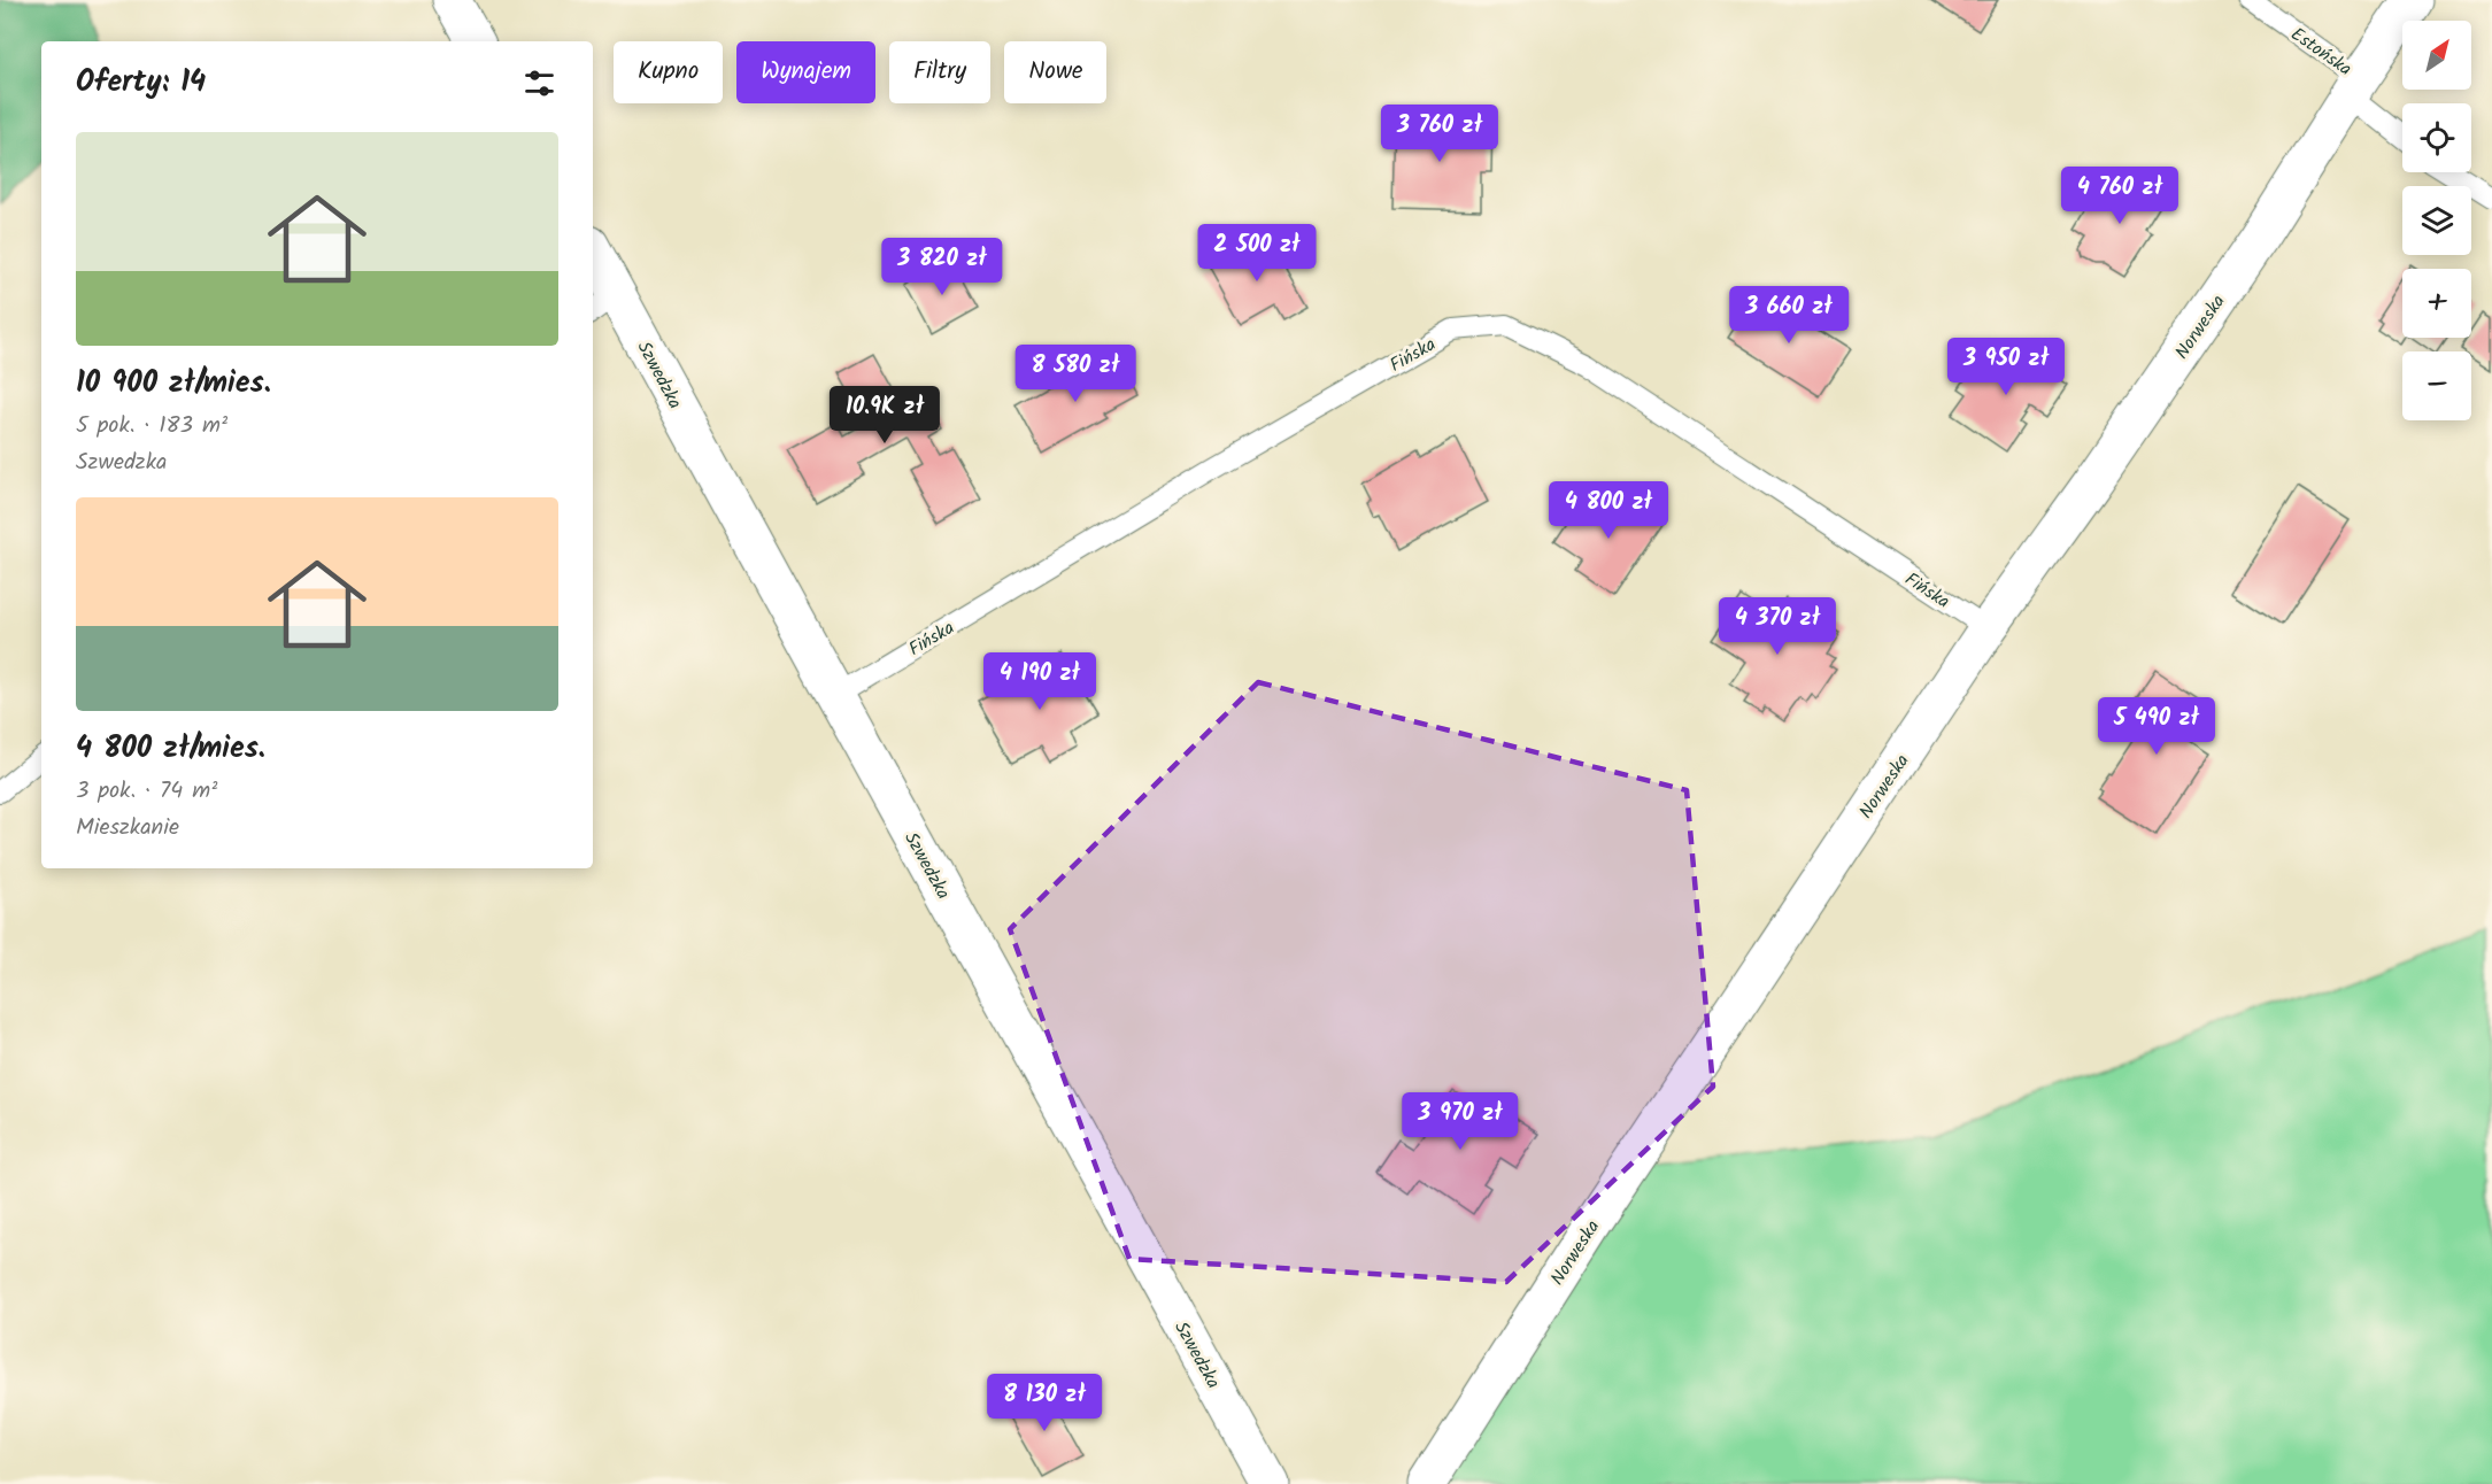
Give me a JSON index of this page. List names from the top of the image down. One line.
{"streets":{"street":["Norweska","Szwedzka"],"lane":["Estońska","Fińska"]},"crossings":[["Estońska","Norweska"],["Norweska","Fińska"],["Fińska","Szwedzka"]],"north":"top right","page":{"map_buttons":["+","−"],"chip":["Kupno","Wynajem","Filtry","Nowe"],"heading":"Oferty: 14","price":["3 760 zł","4 760 zł","2 500 zł","3 820 zł","3 660 zł","3 950 zł","8 580 zł","10.9K zł","4 800 zł","4 370 zł","4 190 zł","5 490 zł","3 970 zł","8 130 zł"],"list":[{"name":"10 900 zł/mies.","note":"5 pok. · 183 m² · Szwedzka"},{"name":"4 800 zł/mies.","note":"3 pok. · 74 m² · Mieszkanie"}]}}
